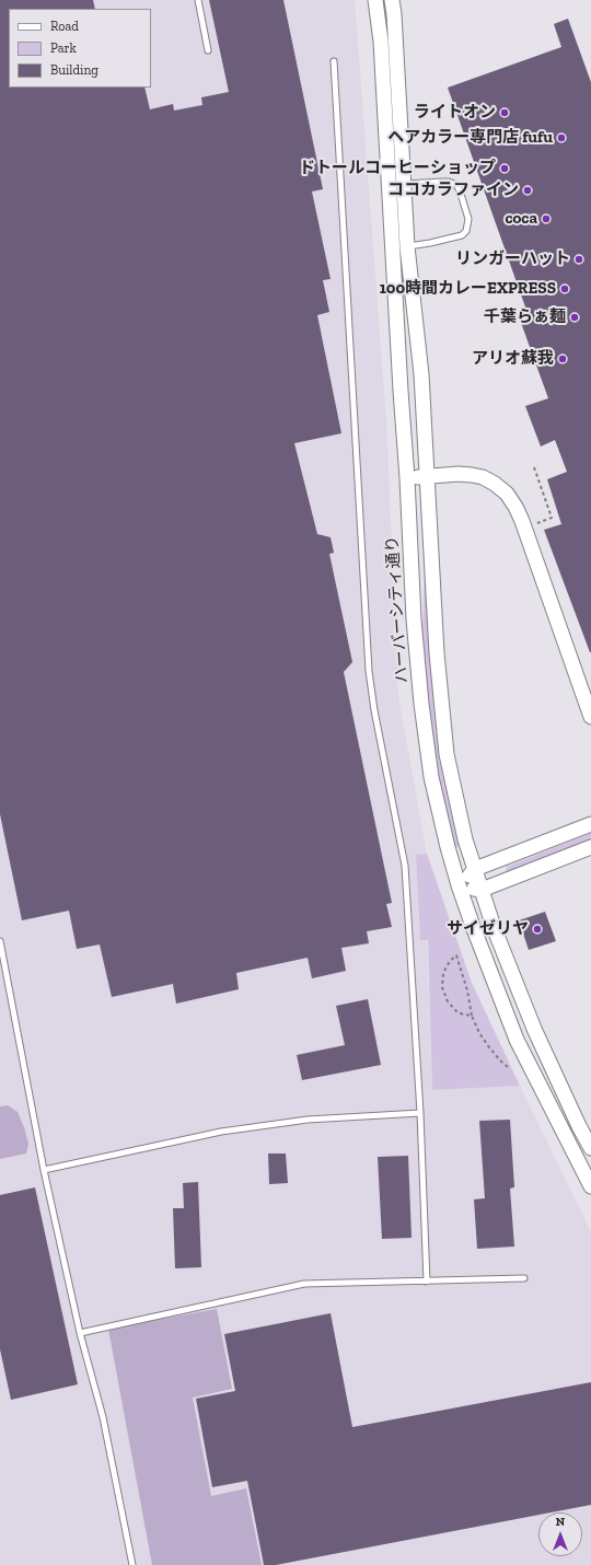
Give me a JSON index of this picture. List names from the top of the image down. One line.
{"streets":{"street":["ハーバーシティ通り"]},"places":["ライトオン","ヘアカラー専門店 fufu","ドトールコーヒーショップ","ココカラファイン","coca","リンガーハット","100時間カレーEXPRESS","千葉らぁ麺","アリオ蘇我","サイゼリヤ"],"legend":["Road","Park","Building"],"north":"top"}
